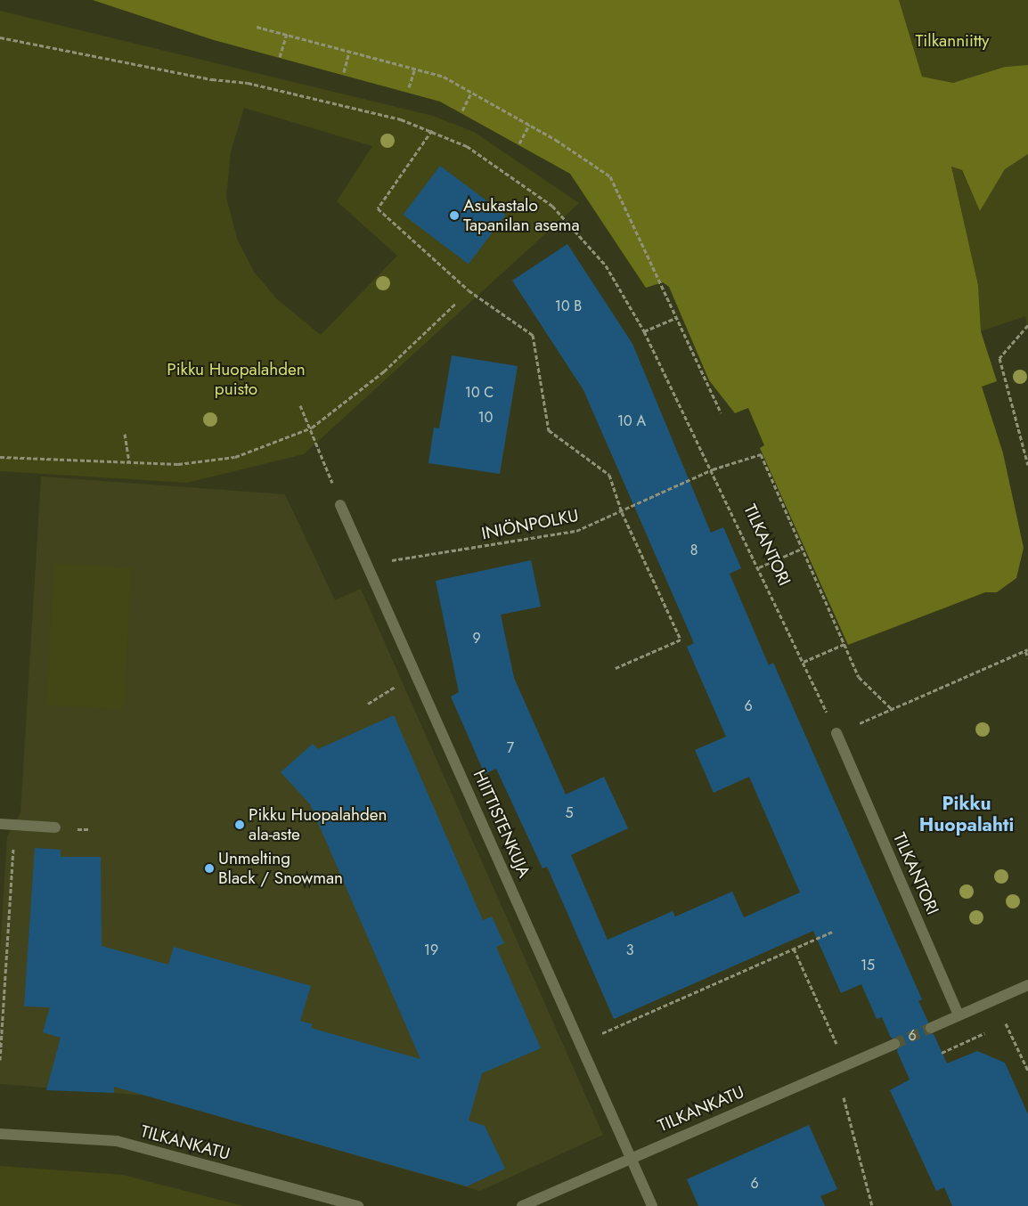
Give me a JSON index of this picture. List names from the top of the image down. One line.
{"streets":{"street":["TILKANTORI","HIITTISTENKUJA","TILKANKATU"],"path":["INIÖNPOLKU"]},"crossings":[["INIÖNPOLKU","TILKANTORI"],["INIÖNPOLKU","HIITTISTENKUJA"],["HIITTISTENKUJA","TILKANKATU"]],"districts":["Pikku Huopalahti"],"parks":["Tilkanniitty","Pikku Huopalahden puisto"],"places":["Asukastalo Tapanilan asema","Pikku Huopalahden ala-aste","Unmelting Black / Snowman"],"house_numbers":["10 B","10 C","10","10 A","8","9","6","7","5","19","3","15","6","6"]}
